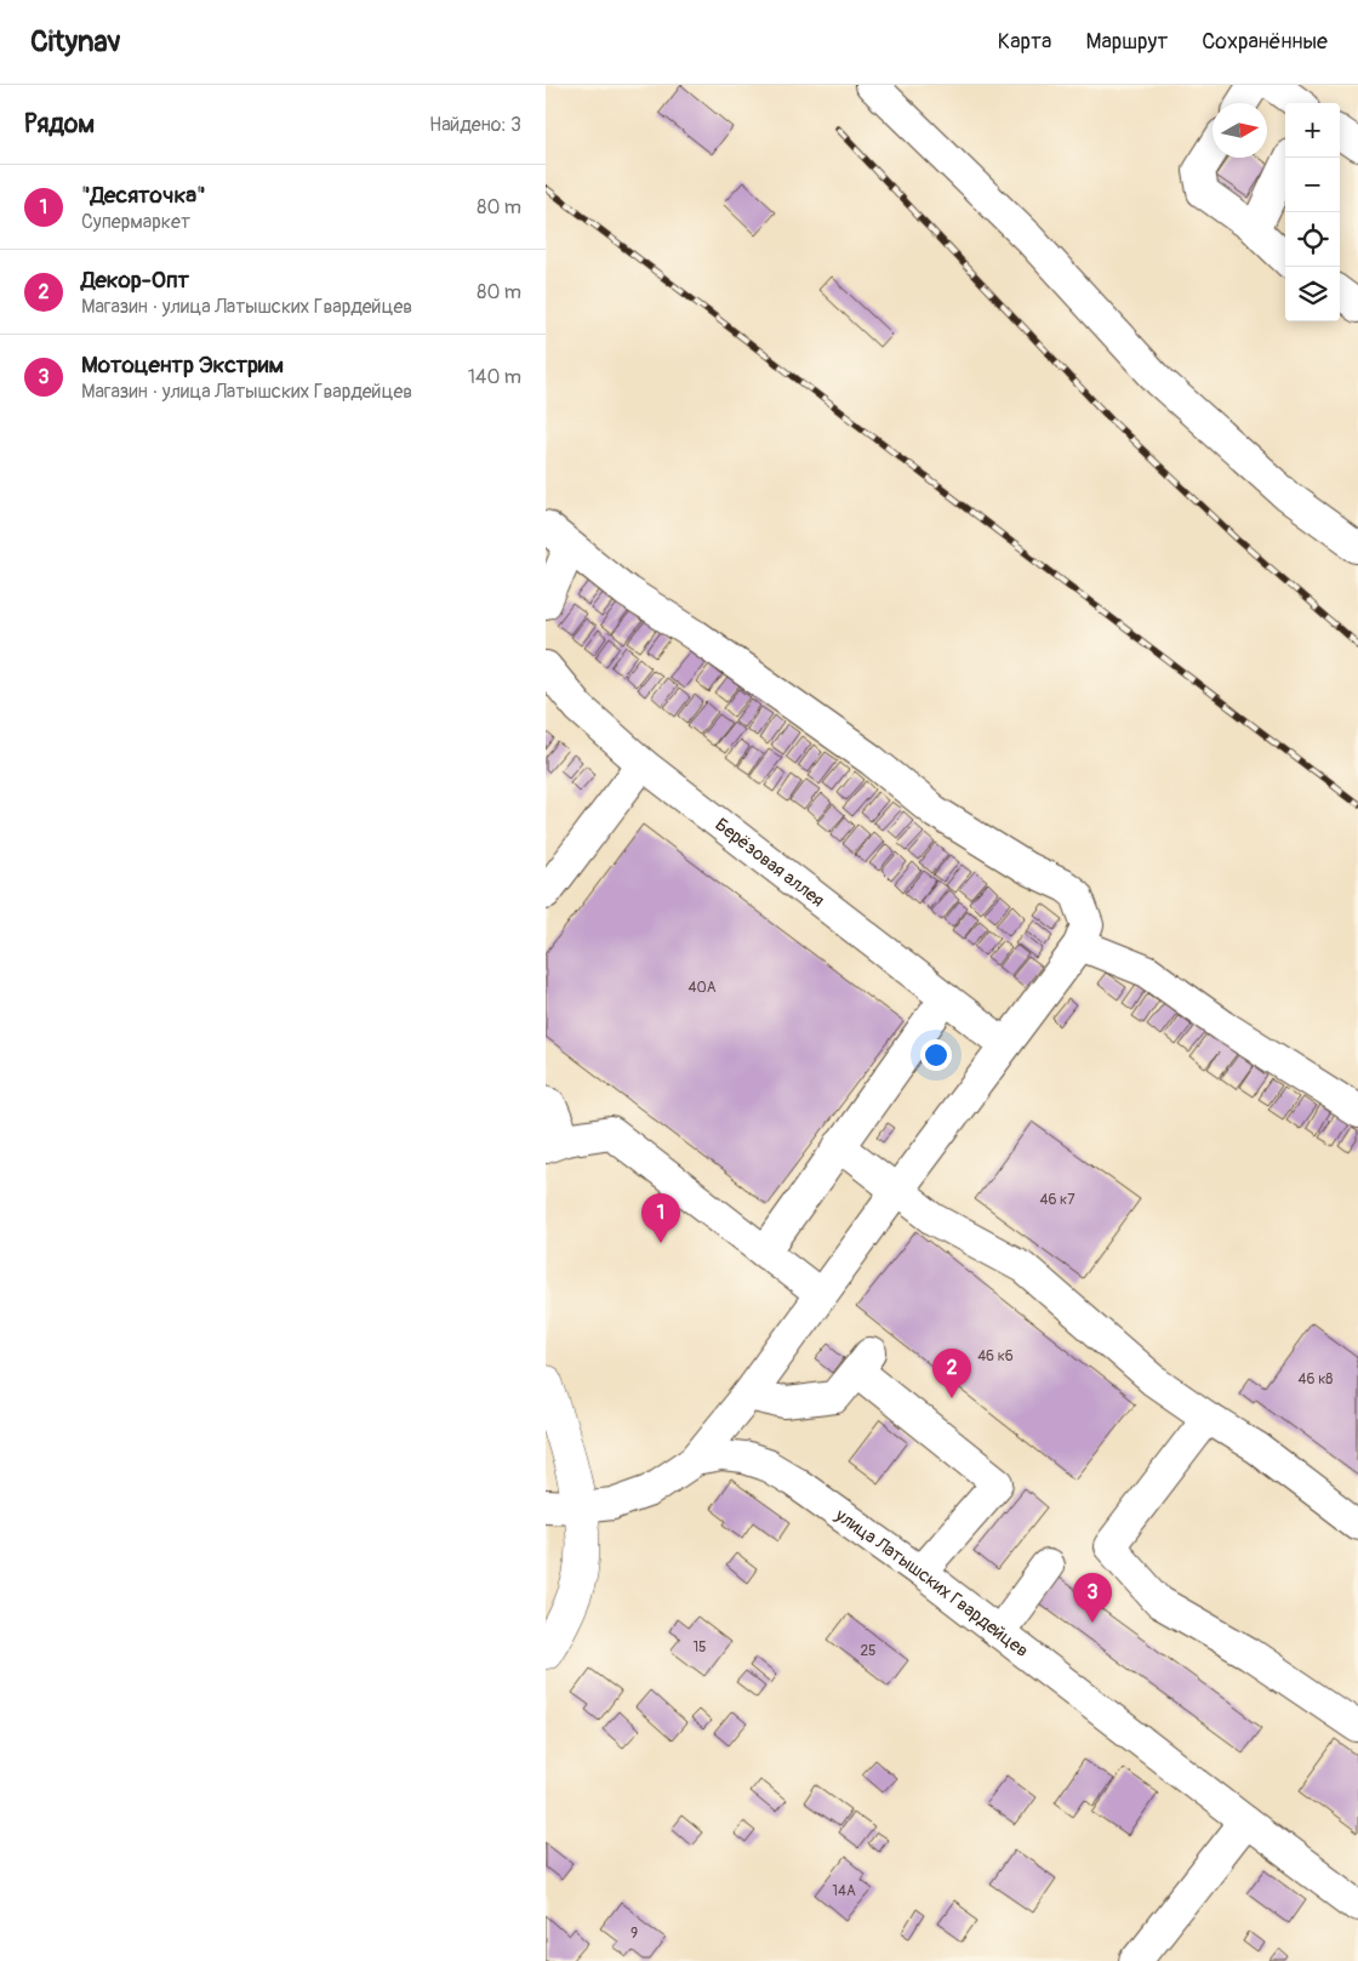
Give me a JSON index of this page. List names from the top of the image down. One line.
{"streets":{"street":["Берёзовая аллея","улица Латышских Гвардейцев"]},"house_numbers":["40А","46 к7","46 к6","46 к8","15","25","14А","9"],"north":"right","page":{"header":"Citynav","nav":["Карта","Маршрут","Сохранённые"],"heading":["Рядом","Найдено: 3"],"map_buttons":["+","−"],"list":[{"mark":"1","name":"\"Десяточка\"","note":"Супермаркет","value":"80 m"},{"mark":"2","name":"Декор-Опт","note":"Магазин · улица Латышских Гвардейцев","value":"80 m"},{"mark":"3","name":"Мотоцентр Экстрим","note":"Магазин · улица Латышских Гвардейцев","value":"140 m"}],"pins":["1","2","3"]}}
